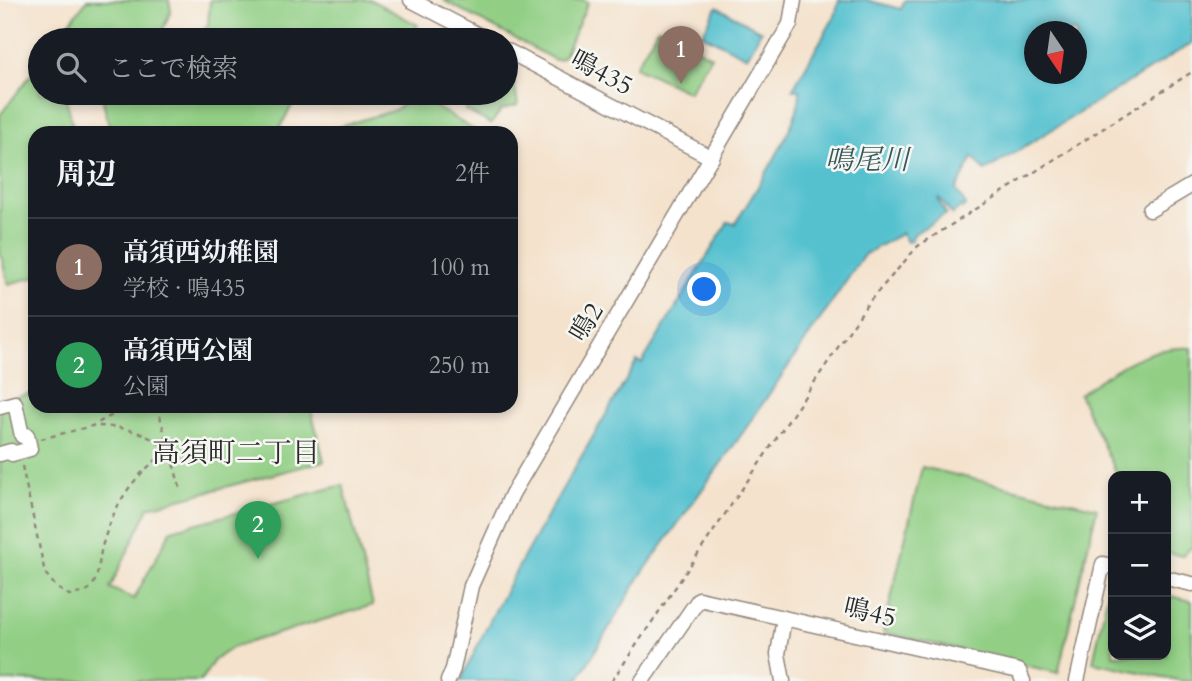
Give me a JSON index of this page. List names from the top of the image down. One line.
{"streets":{"street":["鳴435","鳴2","鳴45"]},"crossings":[["鳴435","鳴2"]],"districts":["高須町二丁目"],"water":["鳴尾川"],"north":"bottom","page":{"pins":["1","2"],"search":"ここで検索","heading":["周辺","2件"],"list":[{"mark":"1","name":"高須西幼稚園","note":"学校 · 鳴435","value":"100 m"},{"mark":"2","name":"高須西公園","note":"公園","value":"250 m"}],"map_buttons":["+","−"]}}
